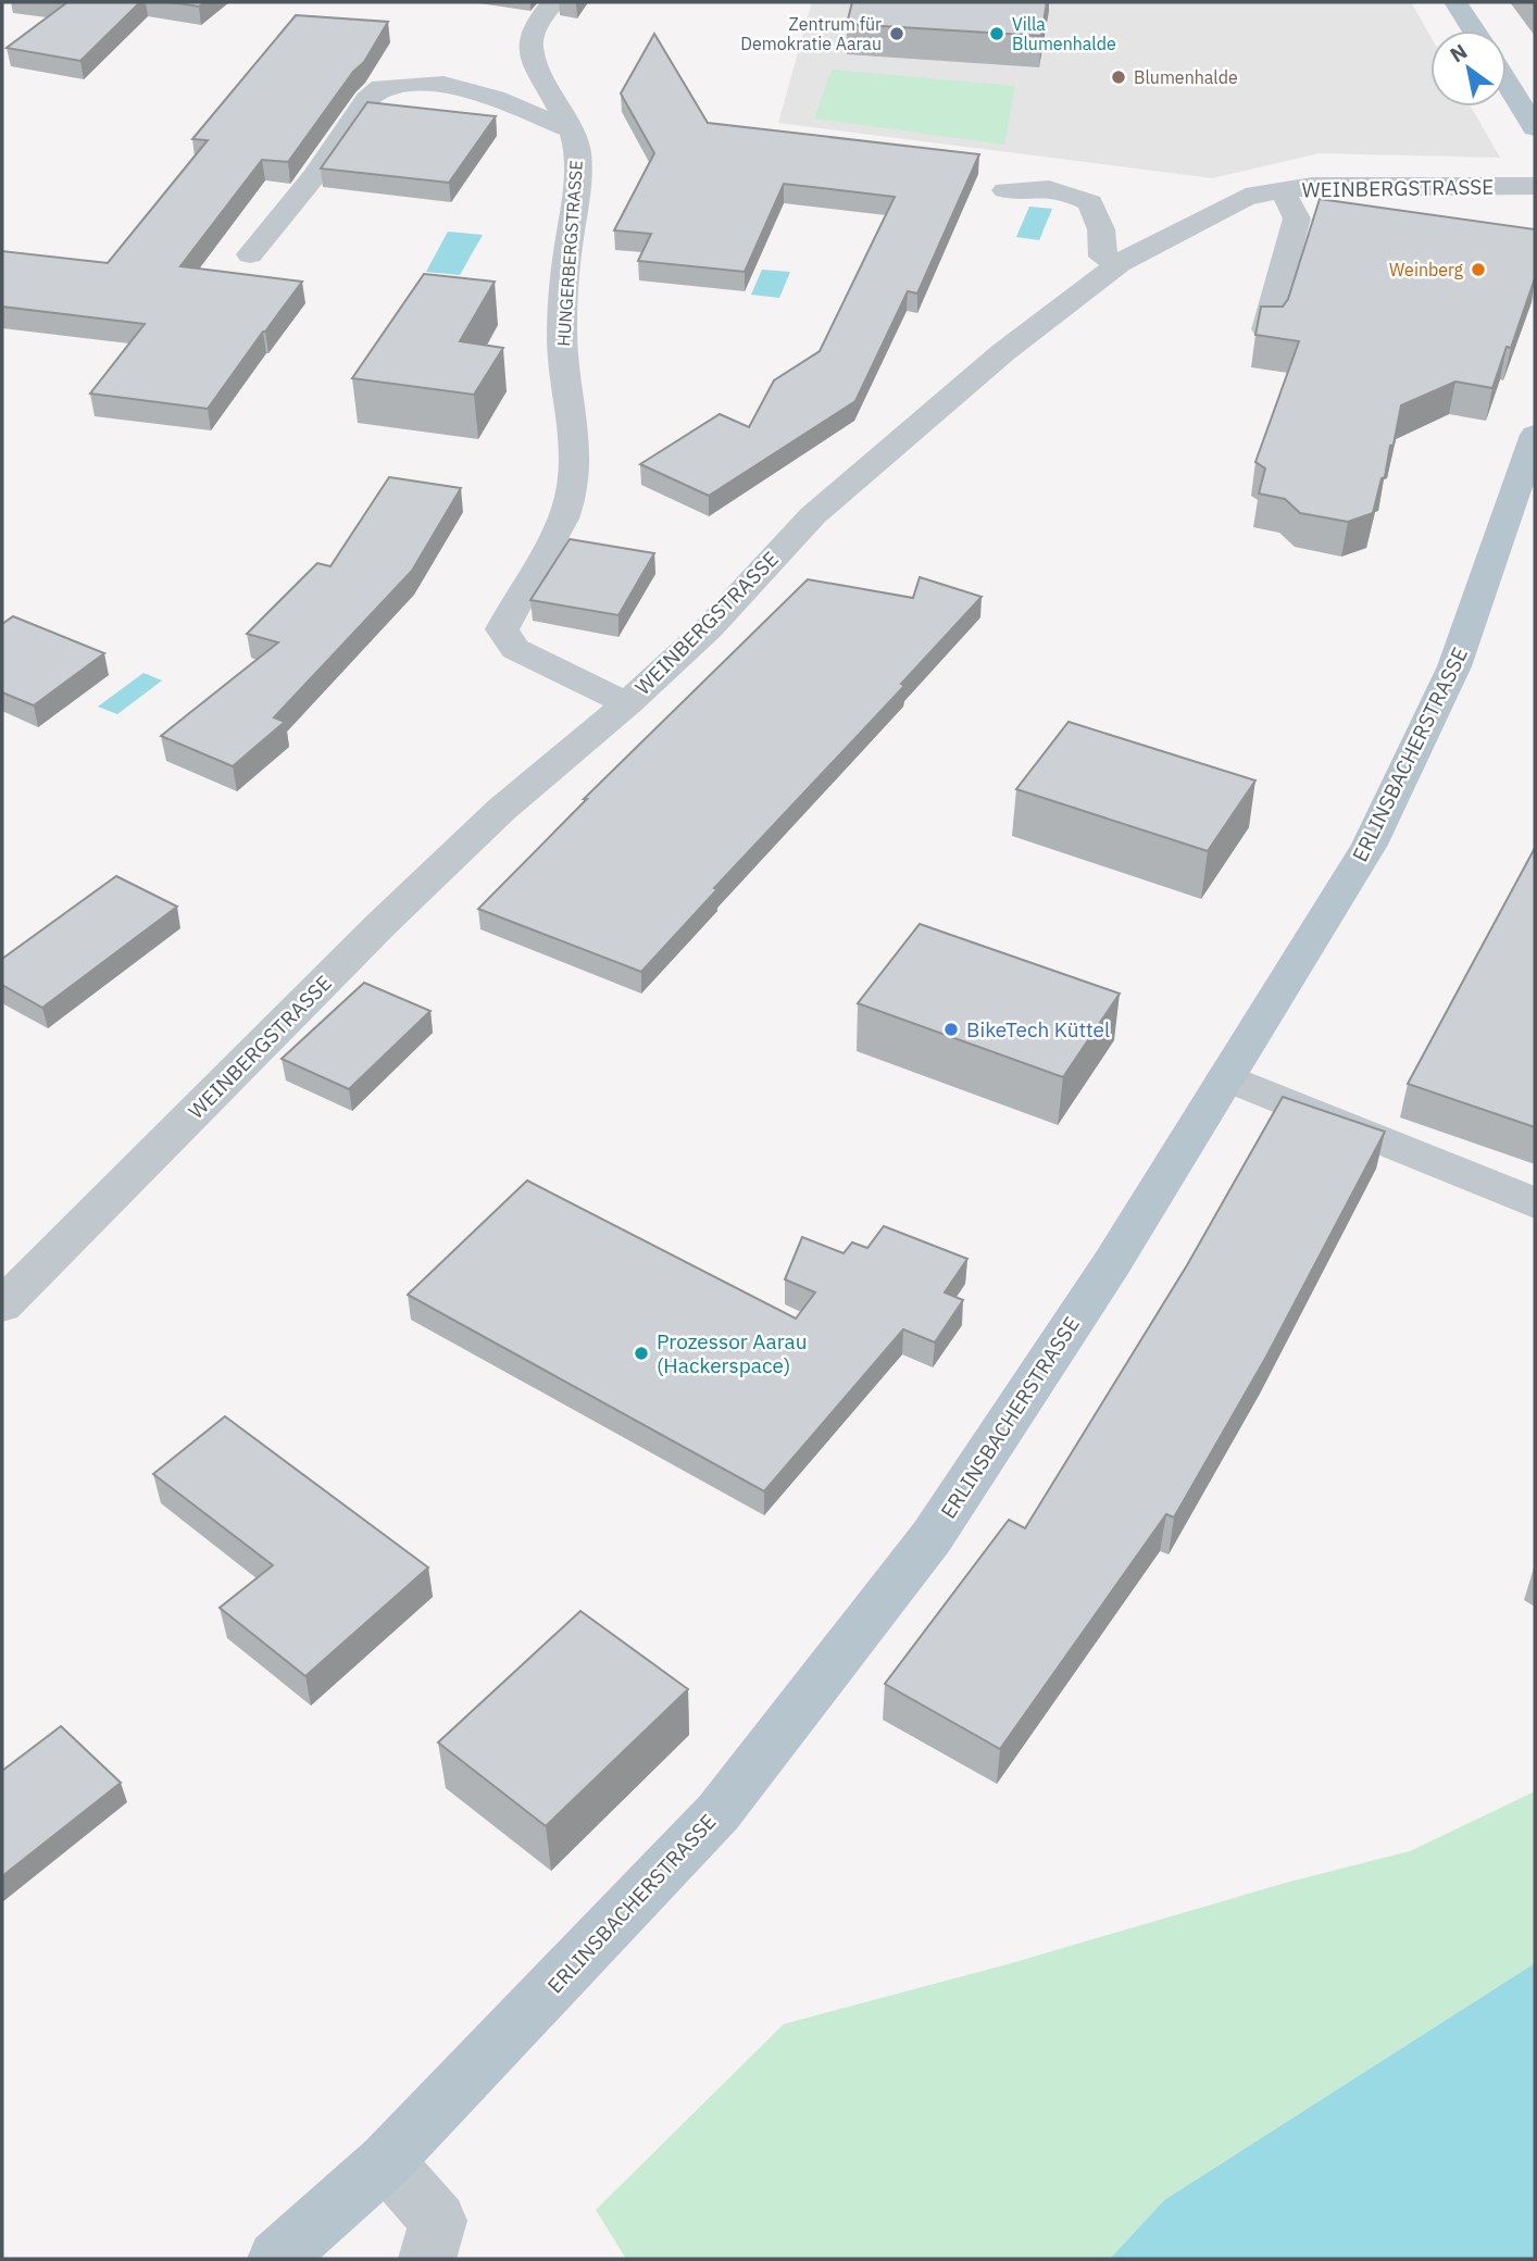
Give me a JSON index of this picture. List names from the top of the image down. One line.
{"streets":{"main road":["ERLINSBACHERSTRASSE"],"street":["WEINBERGSTRASSE","HUNGERBERGSTRASSE"]},"crossings":[["WEINBERGSTRASSE","HUNGERBERGSTRASSE"]],"places":["Zentrum für Demokratie Aarau","Villa Blumenhalde","Blumenhalde","Weinberg","BikeTech Küttel","Prozessor Aarau (Hackerspace)"],"north":"top left"}
